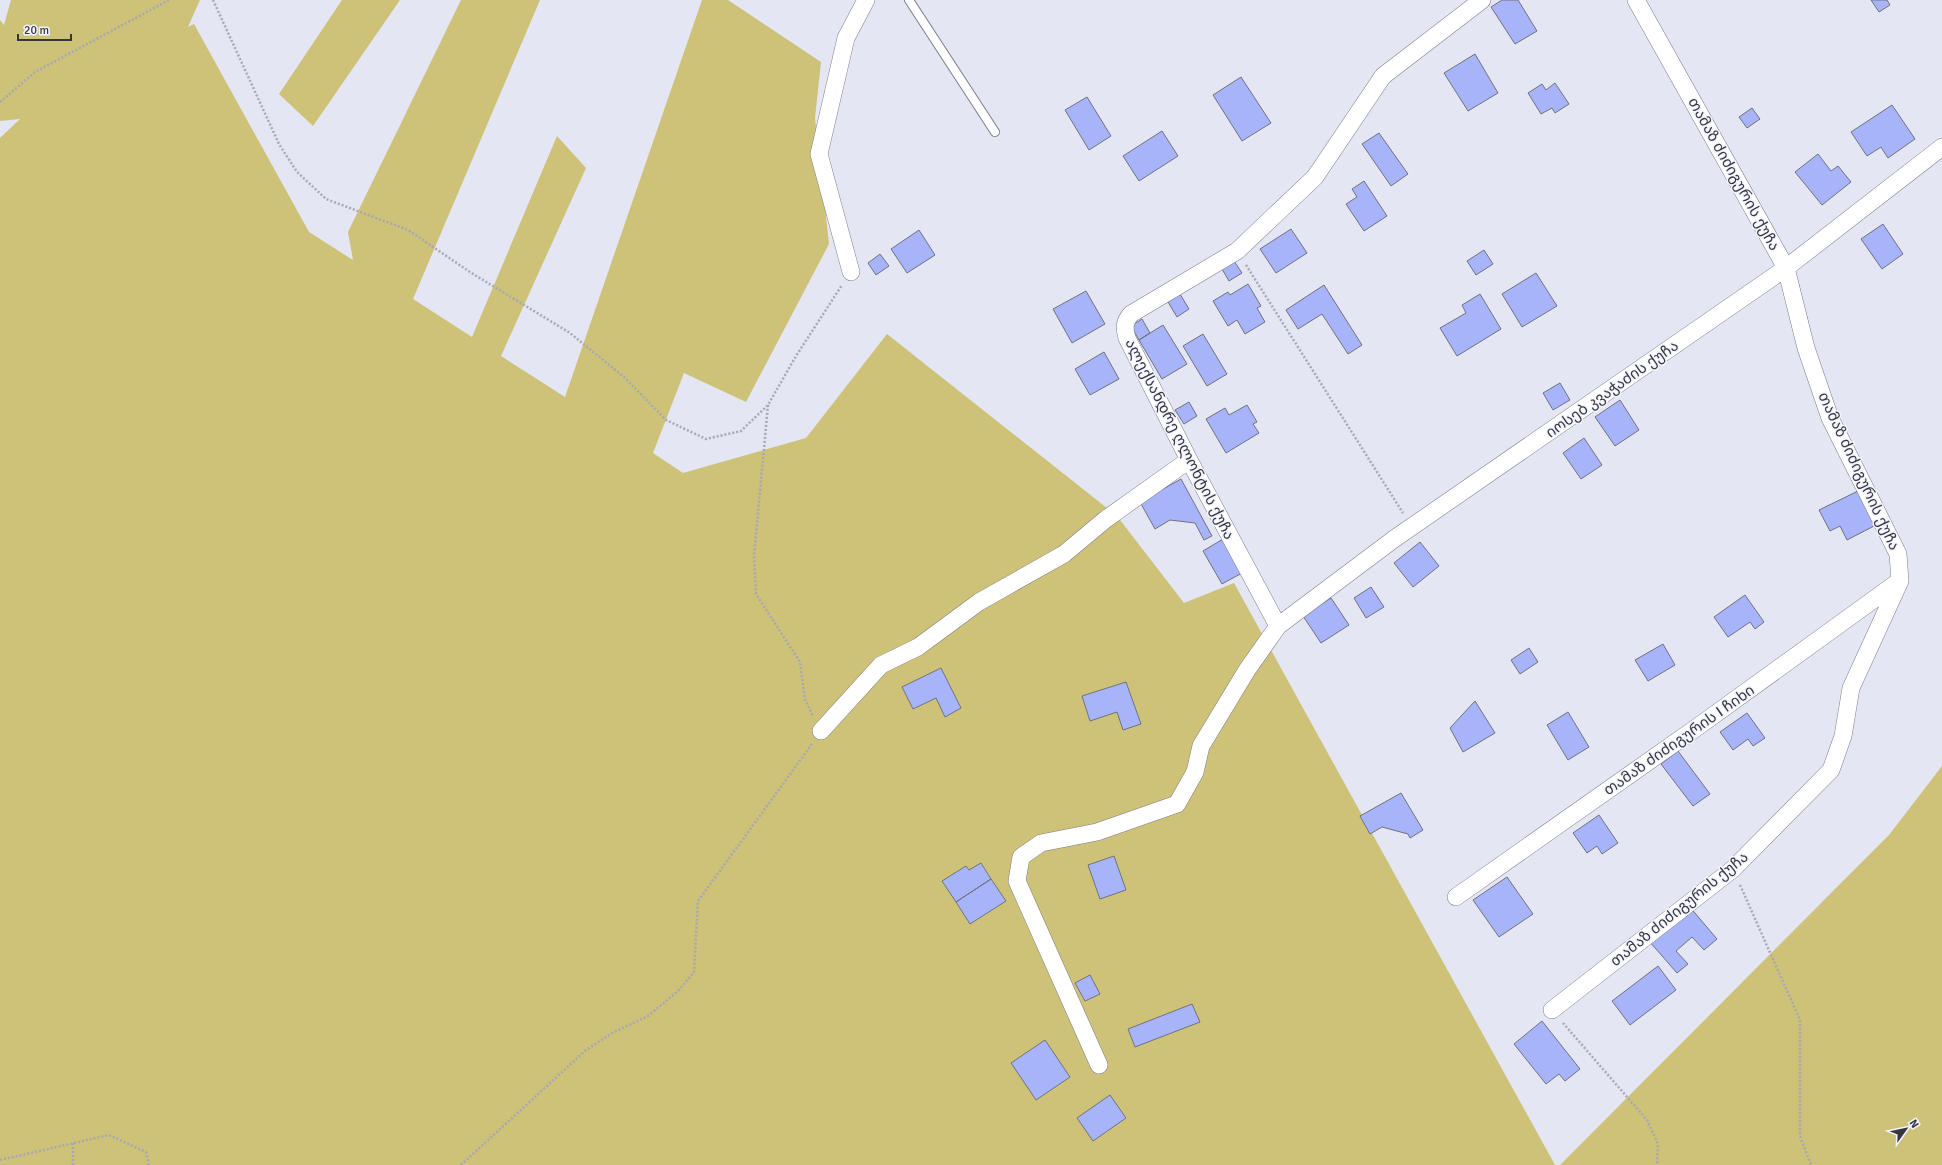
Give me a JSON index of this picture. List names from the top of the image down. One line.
{"streets":{"street":["თამაზ ძიძიგურის ქუჩა","იოსებ კვაჭაძის ქუჩა","ალექსანდრე ღლონტის ქუჩა","თამაზ ძიძიგურის I ჩიხი"]},"crossings":[["თამაზ ძიძიგურის ქუჩა","იოსებ კვაჭაძის ქუჩა"],["თამაზ ძიძიგურის ქუჩა","თამაზ ძიძიგურის I ჩიხი"],["იოსებ კვაჭაძის ქუჩა","ალექსანდრე ღლონტის ქუჩა"]],"scale_bar":"20 m","north":"top right"}
